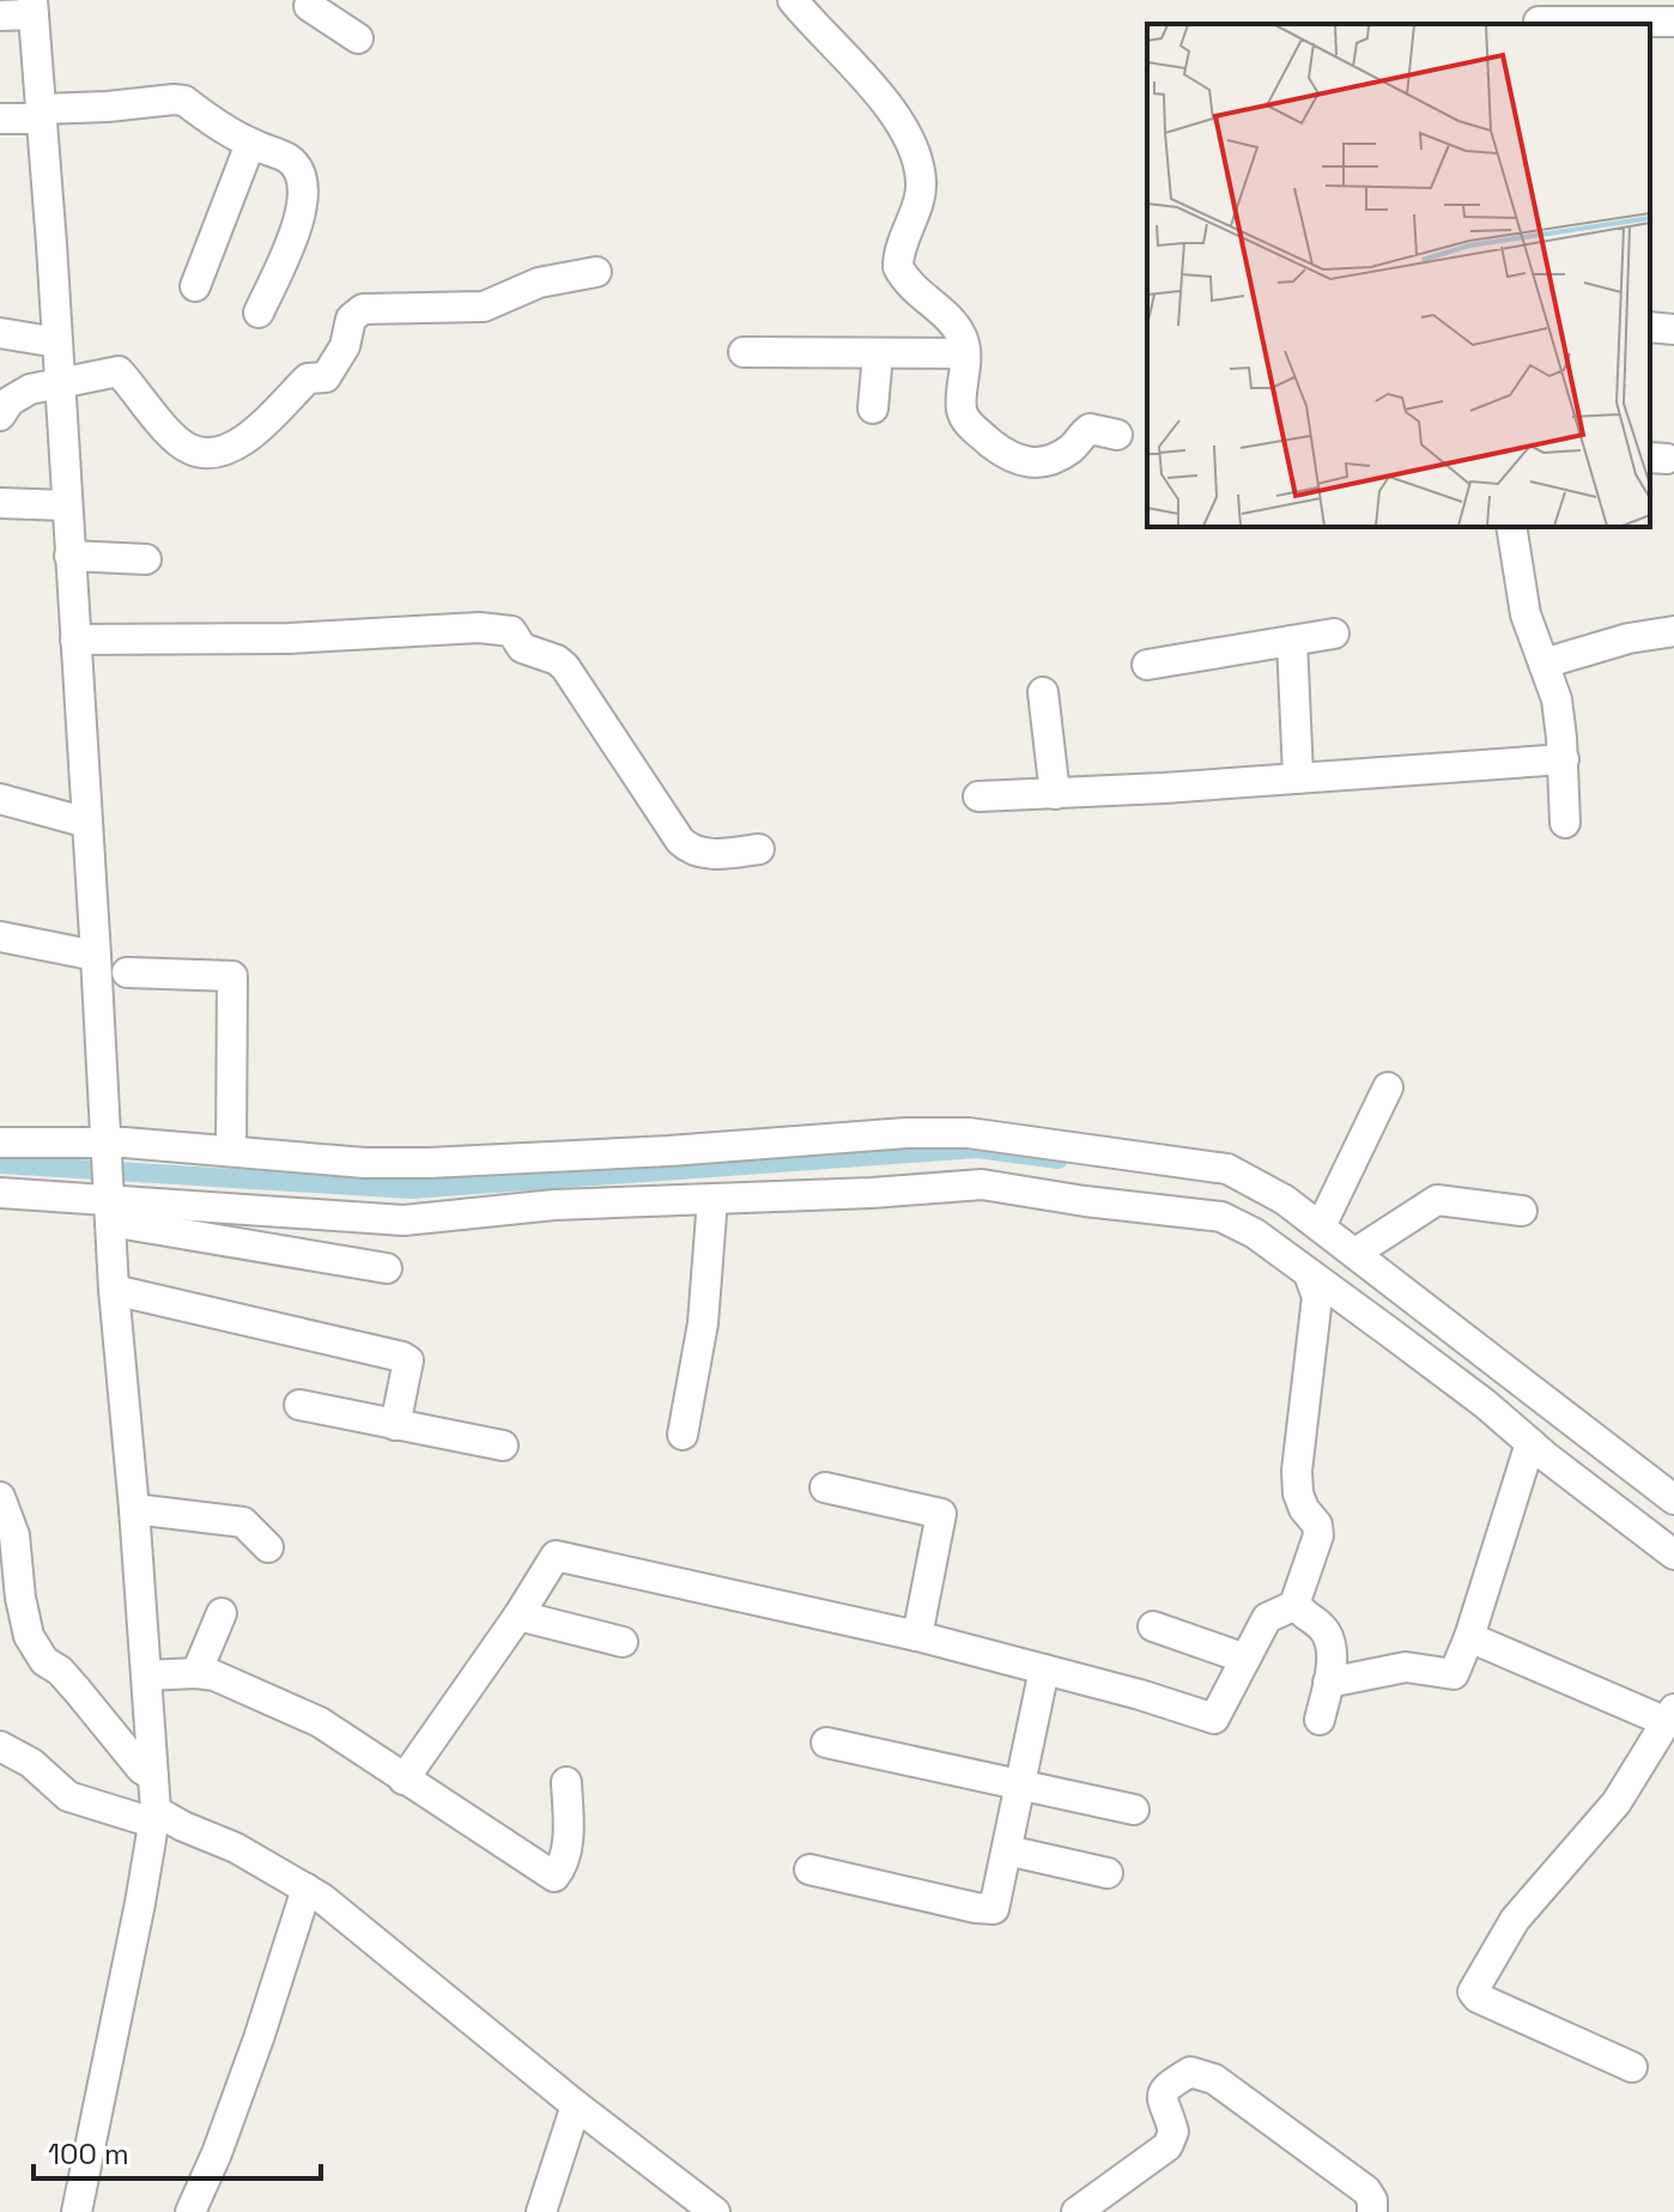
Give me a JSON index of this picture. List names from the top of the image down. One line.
{"scale_bar":"100 m"}
